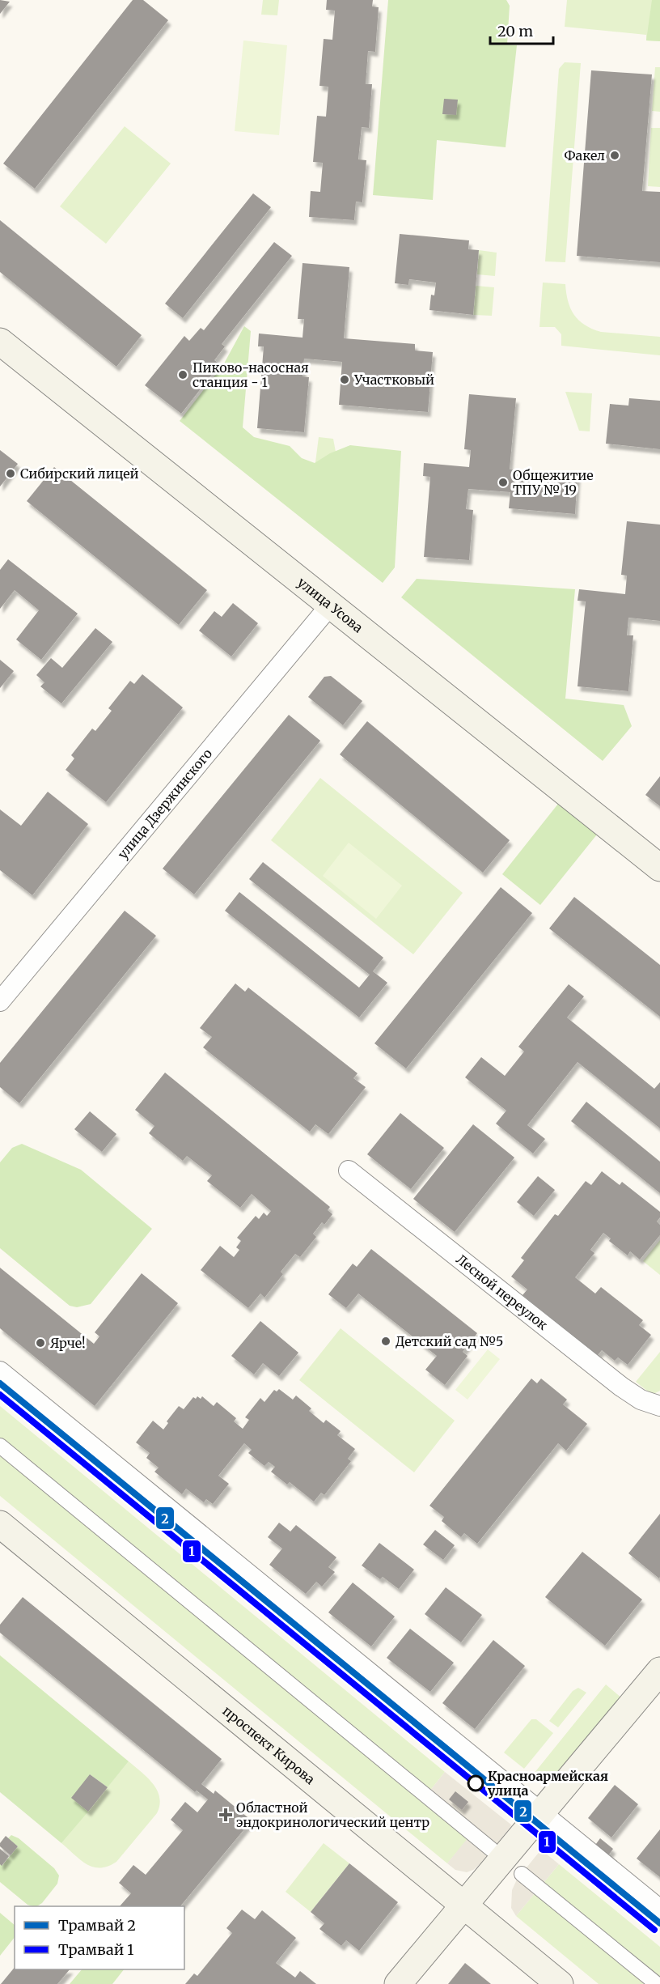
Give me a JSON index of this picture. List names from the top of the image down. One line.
{"streets":{"main road":["улица Усова","проспект Кирова"],"street":["улица Дзержинского","Лесной переулок"]},"crossings":[["улица Усова","улица Дзержинского"]],"places":{"other":["Факел","Пиково-насосная станция - 1","Участковый","Сибирский лицей","Общежитие ТПУ № 19","Детский сад №5","Ярче!","Красноармейская улица"],"health":["Областной эндокринологический центр"]},"lines":["tram line 2","tram line 1"],"legend":["Трамвай 2","Трамвай 1"],"scale_bar":"20 m"}
